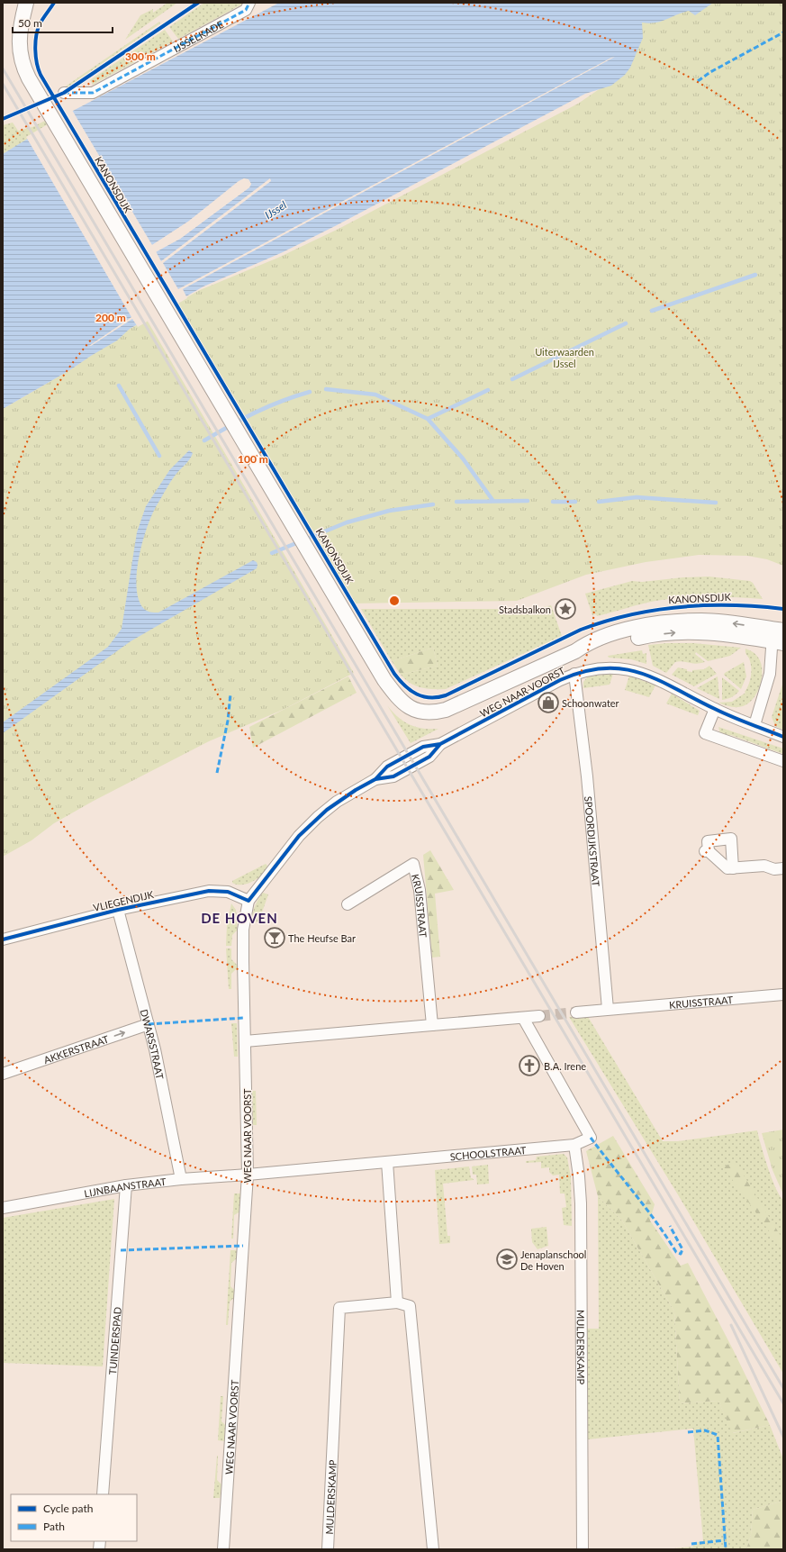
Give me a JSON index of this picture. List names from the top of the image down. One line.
{"streets":{"street":["IJSSELKADE","KANONSDIJK","WEG NAAR VOORST","SPOORDIJKSTRAAT","VLIEGENDIJK","KRUISSTRAAT","DWARSSTRAAT","AKKERSTRAAT","SCHOOLSTRAAT","LIJNBAANSTRAAT","TUINDERSPAD","MULDERSKAMP"]},"crossings":[["WEG NAAR VOORST","SPOORDIJKSTRAAT"],["WEG NAAR VOORST","VLIEGENDIJK"],["WEG NAAR VOORST","SCHOOLSTRAAT"],["WEG NAAR VOORST","LIJNBAANSTRAAT"],["SPOORDIJKSTRAAT","KRUISSTRAAT"],["VLIEGENDIJK","DWARSSTRAAT"],["DWARSSTRAAT","AKKERSTRAAT"],["DWARSSTRAAT","LIJNBAANSTRAAT"],["SCHOOLSTRAAT","LIJNBAANSTRAAT"],["SCHOOLSTRAAT","MULDERSKAMP"],["LIJNBAANSTRAAT","TUINDERSPAD"]],"one_way":["AKKERSTRAAT"],"districts":["DE HOVEN"],"water":["IJssel"],"parks":["Uiterwaarden IJssel"],"places":{"place":["Stadsbalkon"],"shop":["Schoonwater"],"bar":["The Heufse Bar"],"church":["B.A. Irene"],"school or university":["Jenaplanschool De Hoven"]},"legend":["Cycle path","Path"],"scale_bar":"50 m","rings":["300 m","200 m","100 m"]}
